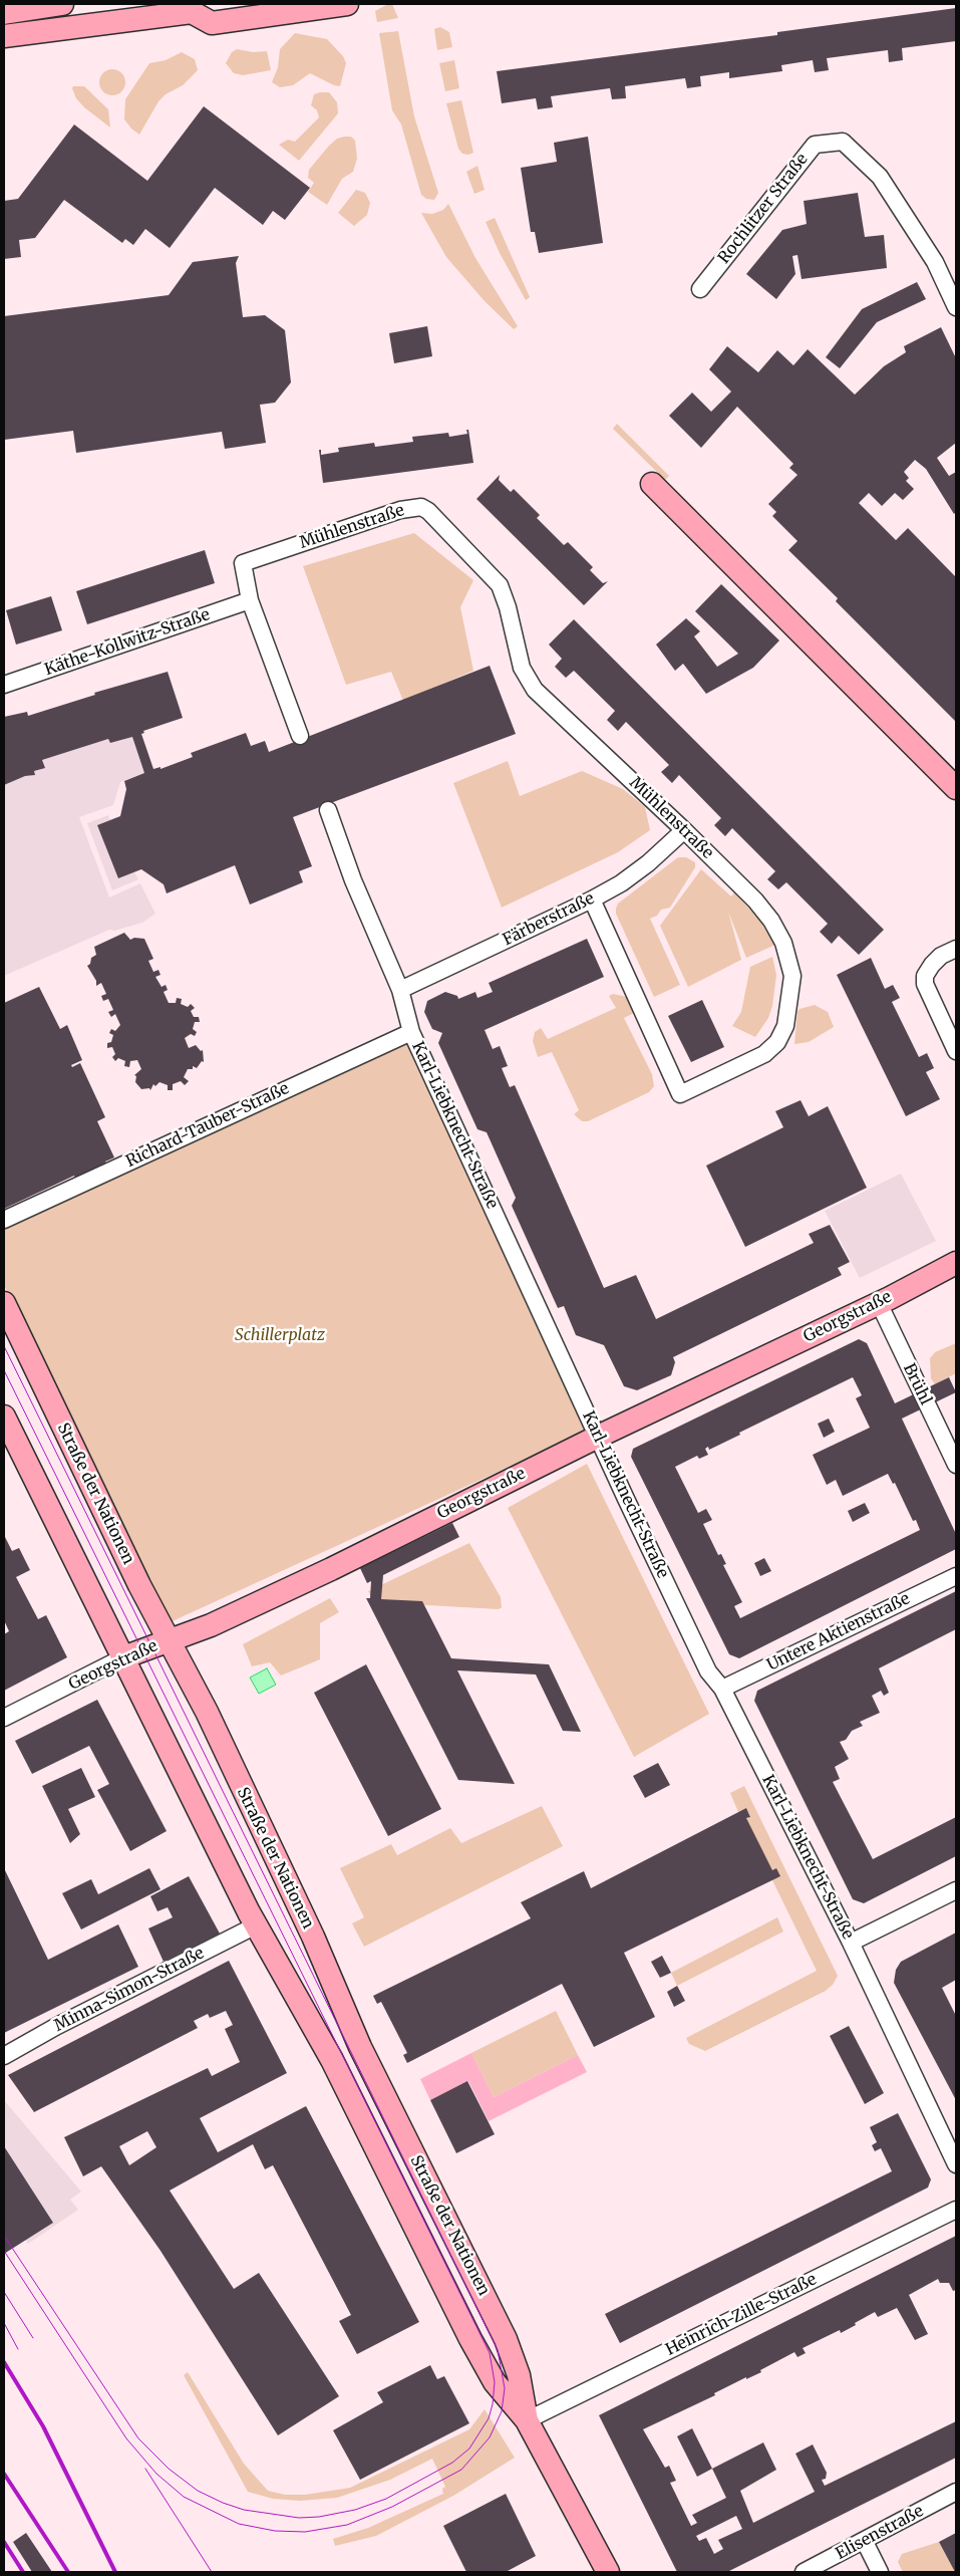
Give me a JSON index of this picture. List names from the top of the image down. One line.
{"streets":{"main road":["Georgstraße","Straße der Nationen"],"street":["Rochlitzer Straße","Mühlenstraße","Käthe-Kollwitz-Straße","Färberstraße","Richard-Tauber-Straße","Karl-Liebknecht-Straße","Brühl","Untere Aktienstraße","Minna-Simon-Straße","Heinrich-Zille-Straße","Elisenstraße"]},"crossings":[["Mühlenstraße","Käthe-Kollwitz-Straße"],["Mühlenstraße","Färberstraße"],["Färberstraße","Karl-Liebknecht-Straße"],["Richard-Tauber-Straße","Karl-Liebknecht-Straße"],["Karl-Liebknecht-Straße","Georgstraße"],["Karl-Liebknecht-Straße","Untere Aktienstraße"],["Georgstraße","Brühl"],["Georgstraße","Straße der Nationen"],["Straße der Nationen","Minna-Simon-Straße"],["Straße der Nationen","Heinrich-Zille-Straße"]],"parks":["Schillerplatz"]}
